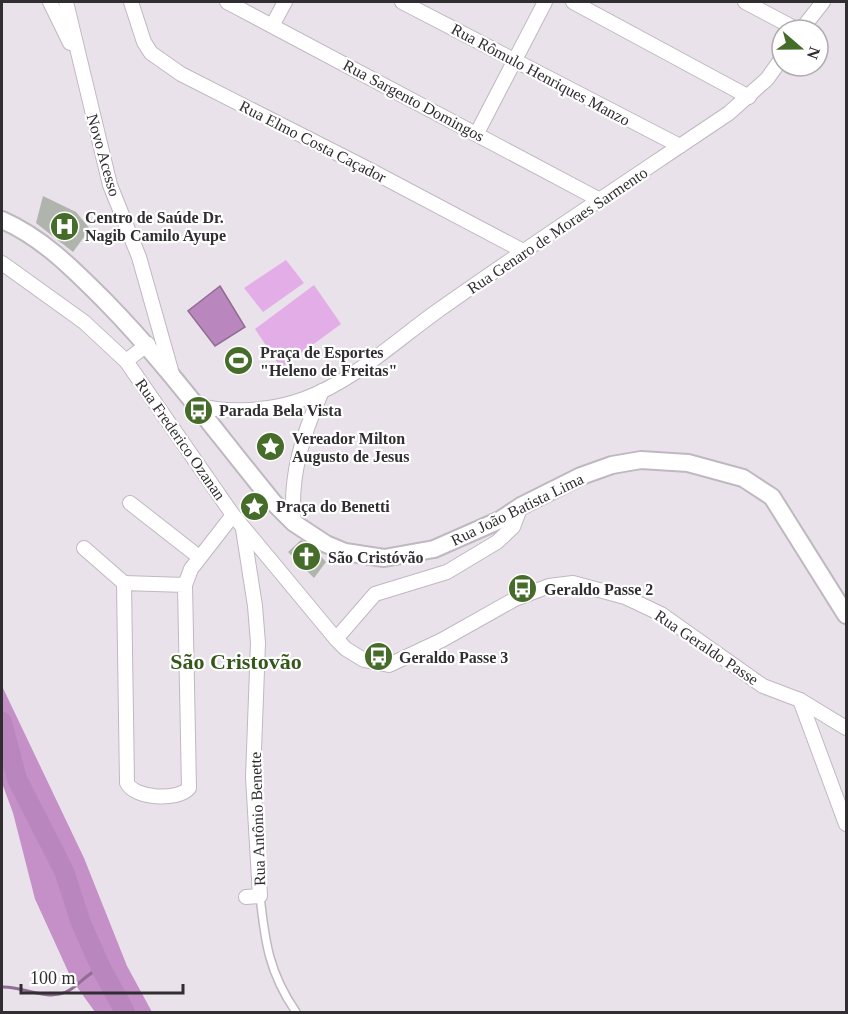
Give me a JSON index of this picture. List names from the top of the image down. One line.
{"streets":{"street":["Rua Rômulo Henriques Manzo","Rua Sargento Domingos","Rua Elmo Costa Caçador","Novo Acesso","Rua Genaro de Moraes Sarmento","Rua Frederico Ozanan","Rua João Batista Lima","Rua Geraldo Passe","Rua Antônio Benette"]},"crossings":[["Rua Rômulo Henriques Manzo","Rua Genaro de Moraes Sarmento"],["Rua Sargento Domingos","Rua Genaro de Moraes Sarmento"],["Rua Elmo Costa Caçador","Rua Genaro de Moraes Sarmento"],["Novo Acesso","Rua João Batista Lima"],["Rua Genaro de Moraes Sarmento","Rua João Batista Lima"],["Rua Frederico Ozanan","Rua Geraldo Passe"],["Rua Frederico Ozanan","Rua Antônio Benette"]],"districts":["São Cristovão"],"places":{"hospital":["Centro de Saúde Dr. Nagib Camilo Ayupe"],"sports":["Praça de Esportes \"Heleno de Freitas\""],"bus stop":["Parada Bela Vista","Geraldo Passe 2","Geraldo Passe 3"],"place":["Vereador Milton Augusto de Jesus","Praça do Benetti"],"church":["São Cristóvão"]},"scale_bar":"100 m","north":"right"}
